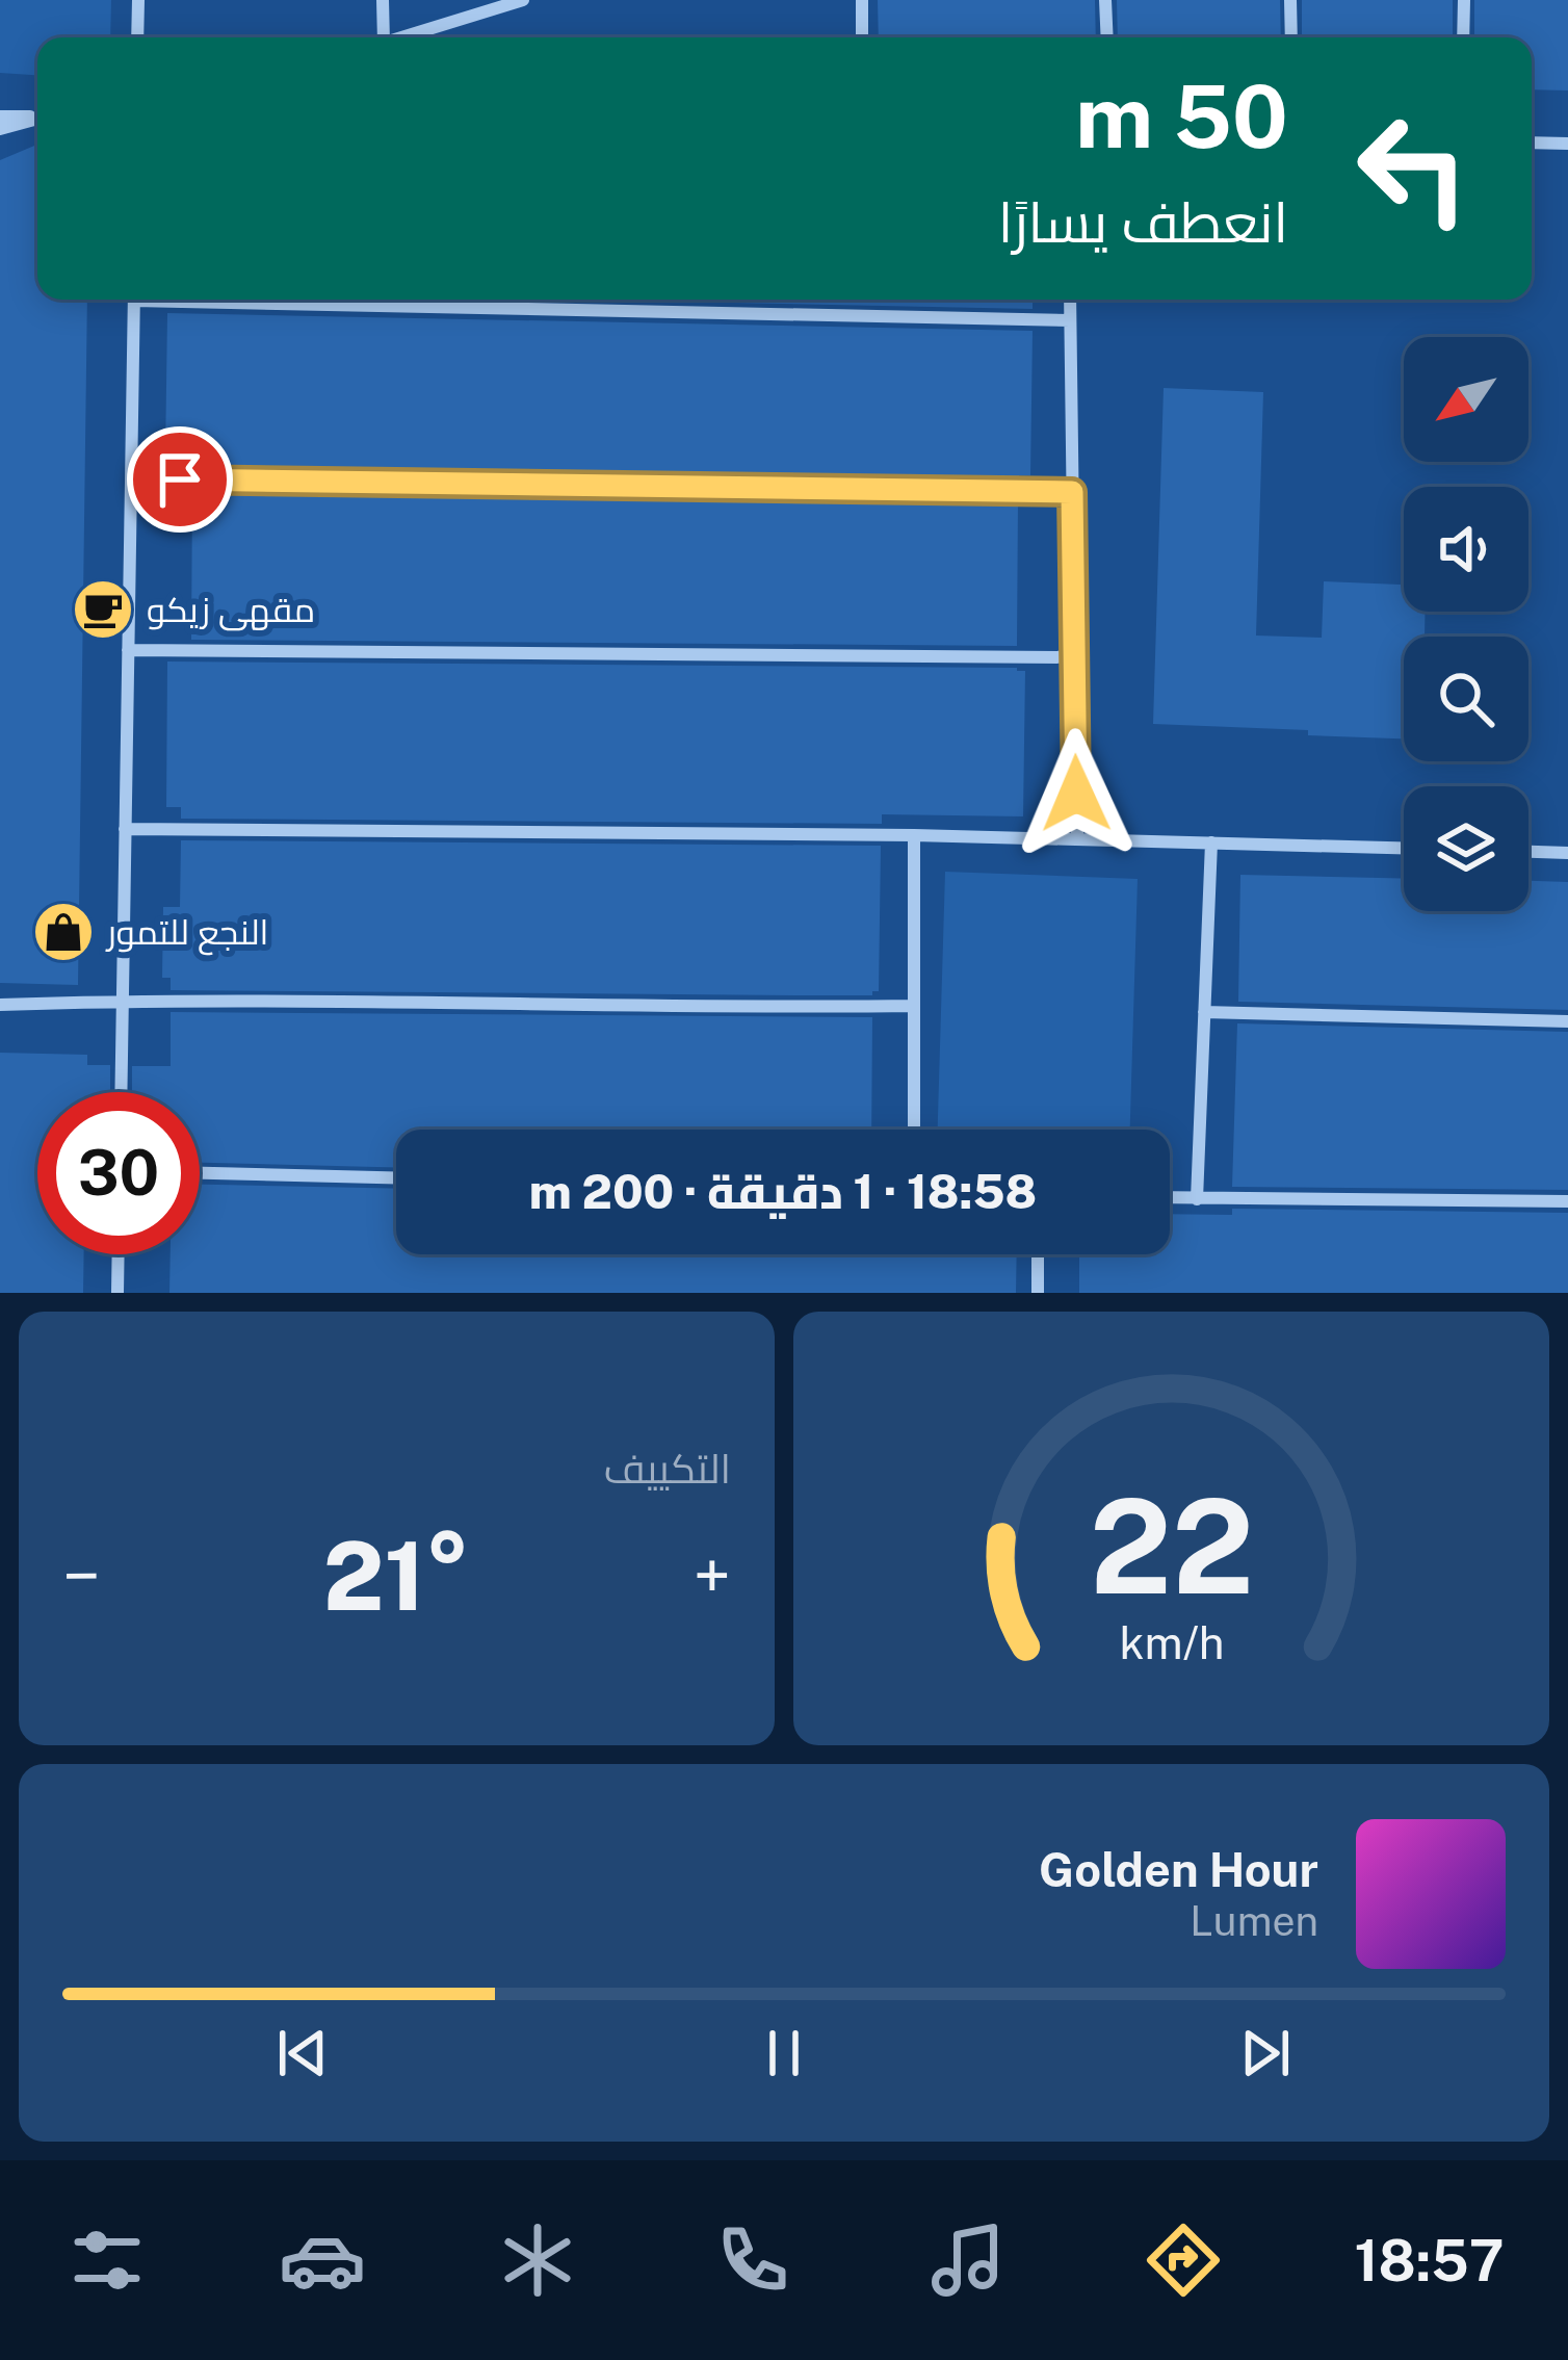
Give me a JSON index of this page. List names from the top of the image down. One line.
{"places":{"cafe":["مقهى زيكو"],"shop":["النجع للتمور"]},"north":"bottom left","page":{"turn":["50 m","انعطف يسارًا"],"limit":"30","trip":"18:58 · 1 دقيقة · 200 m","tile":"التكييف","heat":["−","21°","+"],"song":["Golden Hour","Lumen"],"tabs":"18:57","gauge":["22","km/h"]}}
